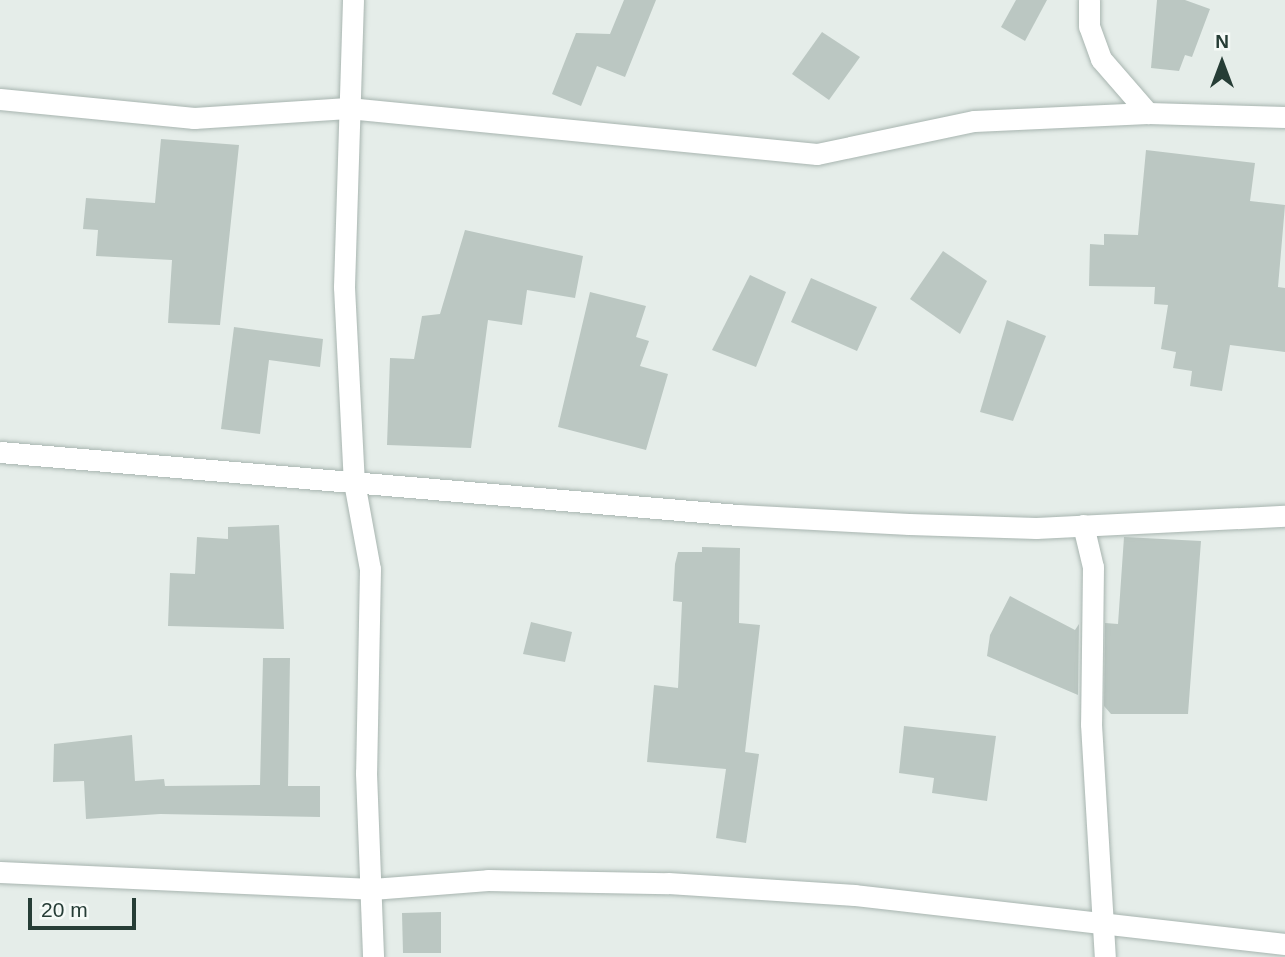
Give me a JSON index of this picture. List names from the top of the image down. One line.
{"scale_bar":"20 m","north":"top"}
